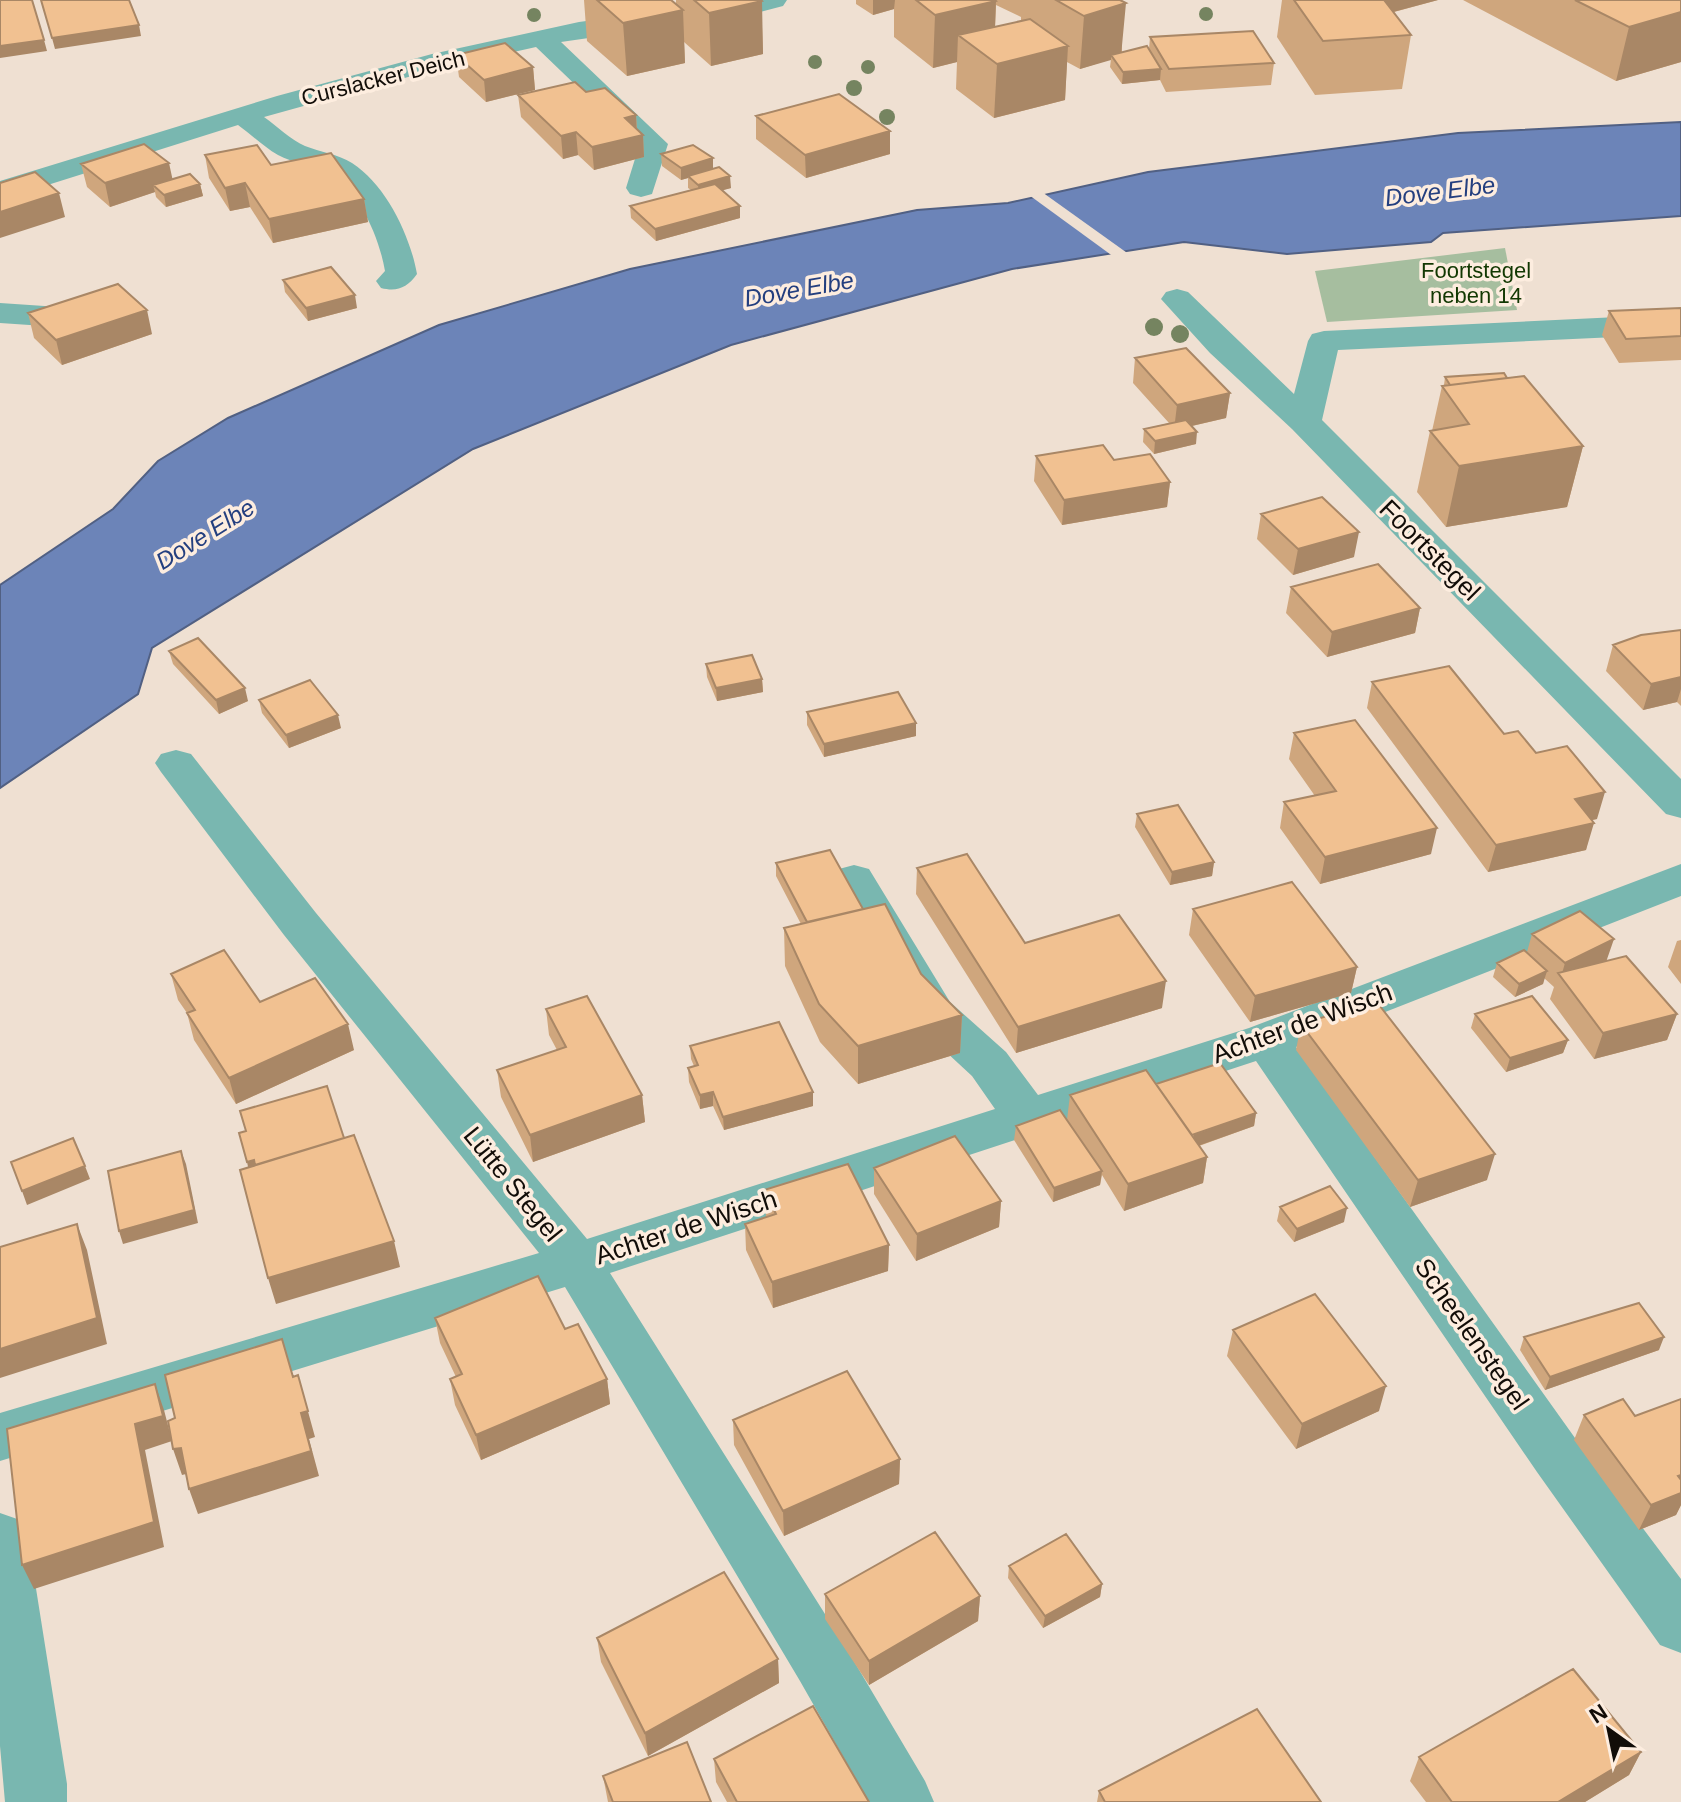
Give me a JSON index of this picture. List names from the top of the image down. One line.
{"streets":{"street":["Curslacker Deich","Foortstegel","Achter de Wisch","Lütte Stegel","Scheelenstegel"]},"crossings":[["Achter de Wisch","Lütte Stegel"],["Achter de Wisch","Scheelenstegel"]],"water":["Dove Elbe"],"parks":["Foortstegel neben 14"],"north":"top left"}
